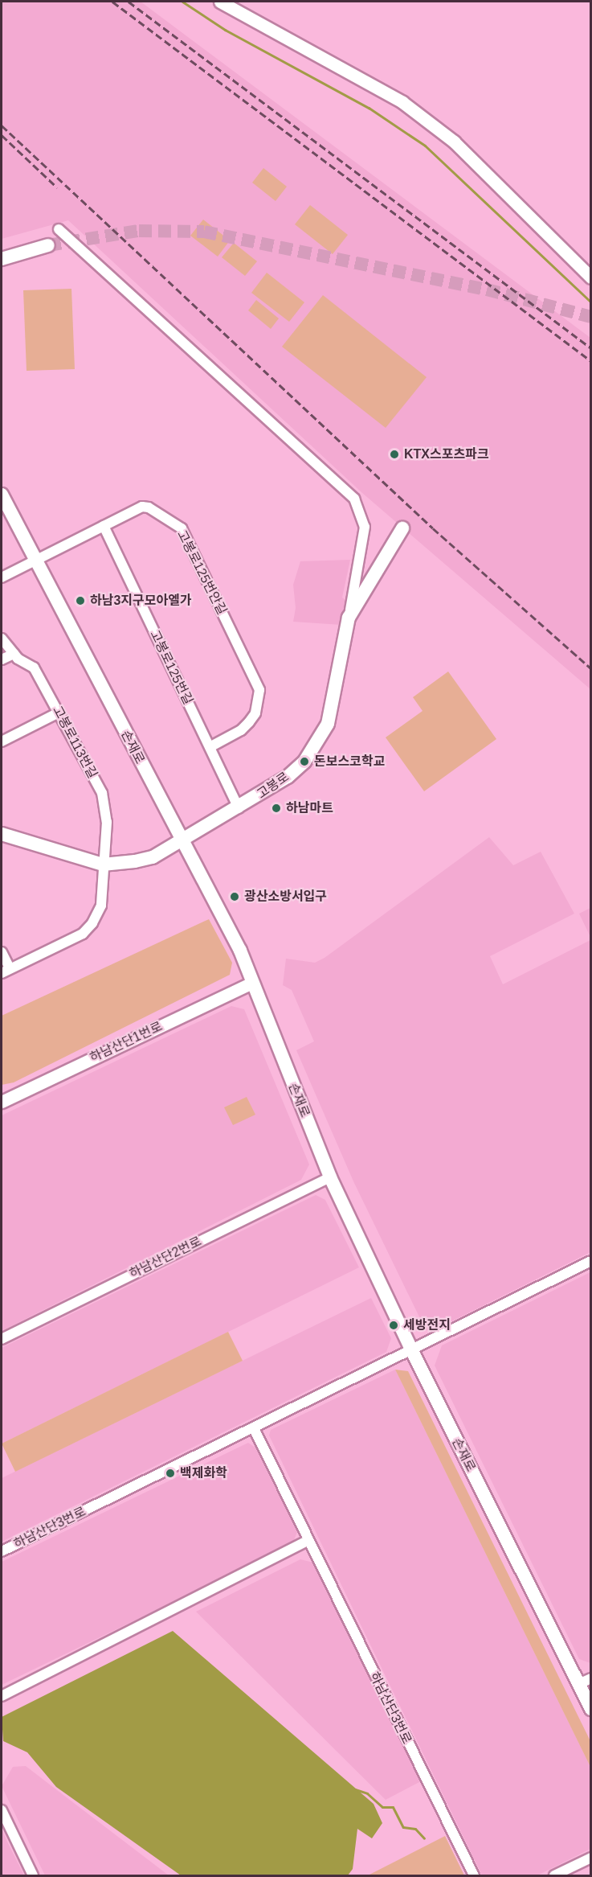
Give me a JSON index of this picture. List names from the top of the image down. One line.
{"streets":{"main road":["손재로","고봉로"],"street":["고봉로125번안길","고봉로125번길","고봉로113번길","하남산단1번로","하남산단2번로","하남산단3번로"]},"crossings":[["고봉로125번안길","고봉로125번길"],["고봉로125번안길","손재로"],["고봉로125번길","고봉로"],["고봉로113번길","고봉로"],["손재로","고봉로"],["손재로","하남산단1번로"],["손재로","하남산단2번로"],["손재로","하남산단3번로"]],"places":["KTX스포츠파크","하남3지구모아엘가","돈보스코학교","하남마트","광산소방서입구","세방전지","백제화학"]}
